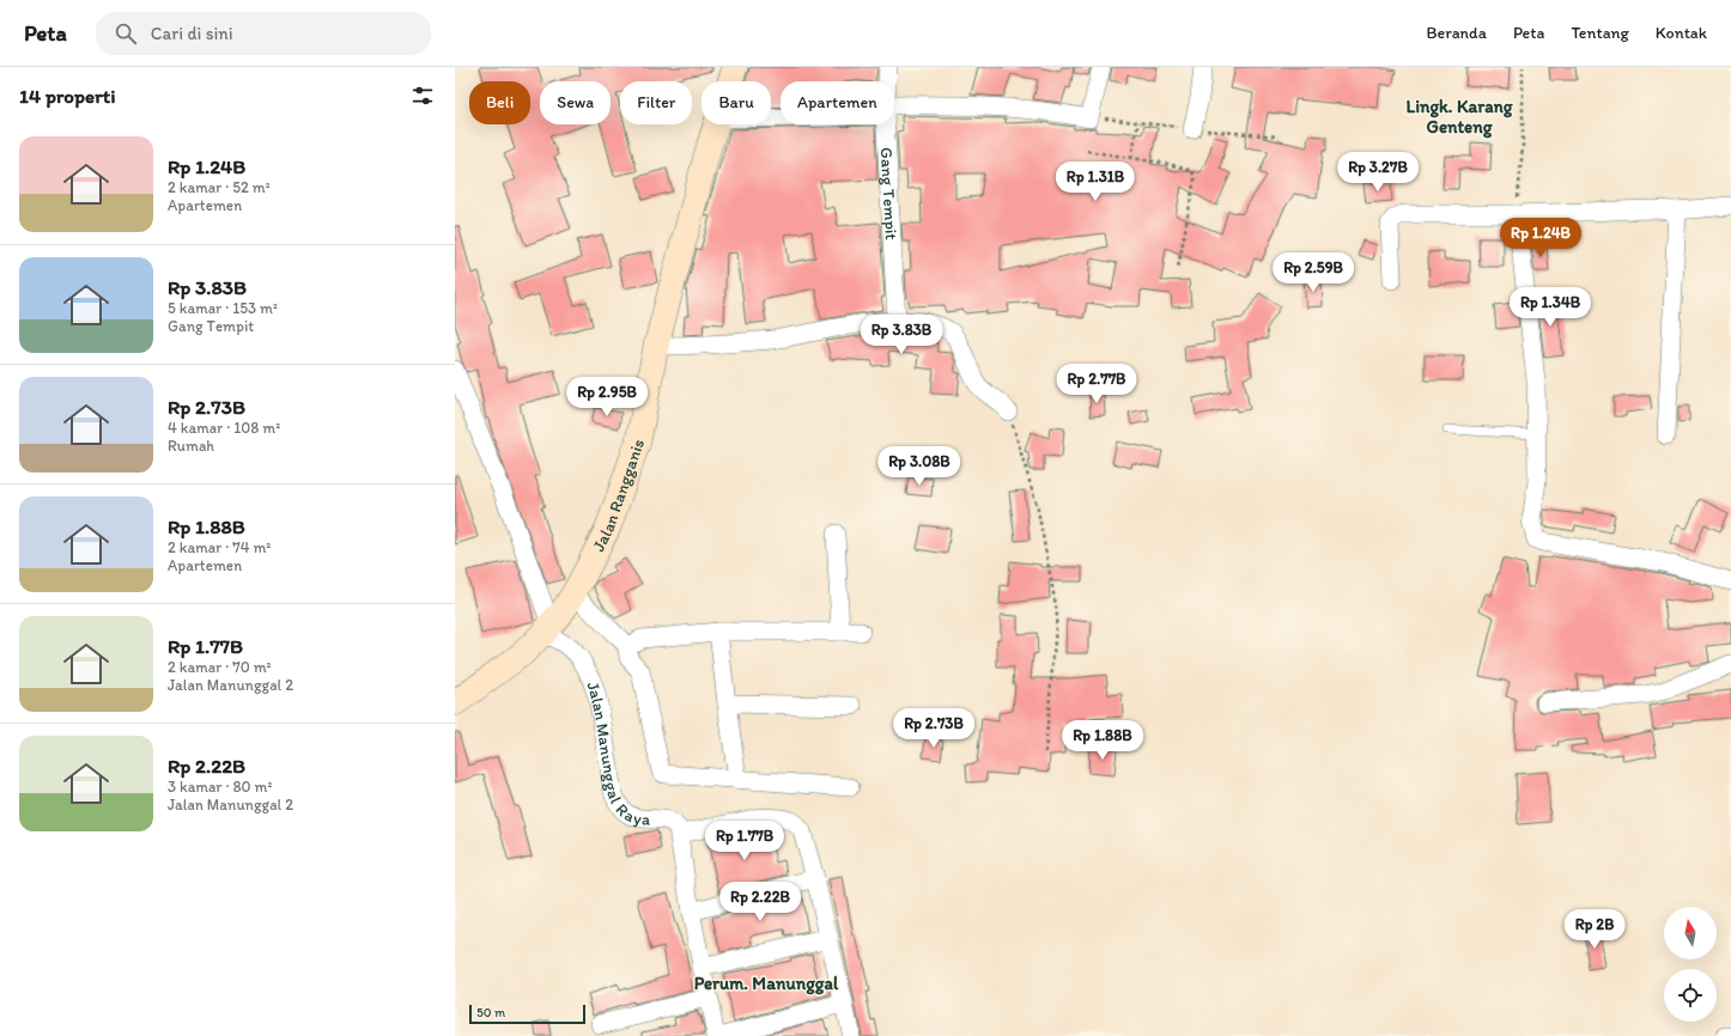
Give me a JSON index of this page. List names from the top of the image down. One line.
{"streets":{"street":["Gang Tempit","Jalan Rangganis","Jalan Manunggal Raya"]},"crossings":[["Jalan Rangganis","Jalan Manunggal Raya"]],"districts":["Lingk. Karang Genteng","Perum. Manunggal"],"scale_bar":"50 m","north":"top","page":{"header":"Peta","search":"Cari di sini","nav":["Beranda","Peta","Tentang","Kontak"],"heading":"14 properti","chip":["Beli","Sewa","Filter","Baru","Apartemen"],"list":[{"name":"Rp 1.24B","note":"2 kamar · 52 m² · Apartemen"},{"name":"Rp 3.83B","note":"5 kamar · 153 m² · Gang Tempit"},{"name":"Rp 2.73B","note":"4 kamar · 108 m² · Rumah"},{"name":"Rp 1.88B","note":"2 kamar · 74 m² · Apartemen"},{"name":"Rp 1.77B","note":"2 kamar · 70 m² · Jalan Manunggal 2"},{"name":"Rp 2.22B","note":"3 kamar · 80 m² · Jalan Manunggal 2"}],"price":["Rp 3.27B","Rp 1.31B","Rp 1.24B","Rp 2.59B","Rp 1.34B","Rp 3.83B","Rp 2.77B","Rp 2.95B","Rp 3.08B","Rp 2.73B","Rp 1.88B","Rp 1.77B","Rp 2.22B","Rp 2B"],"scale":"50 m"}}
